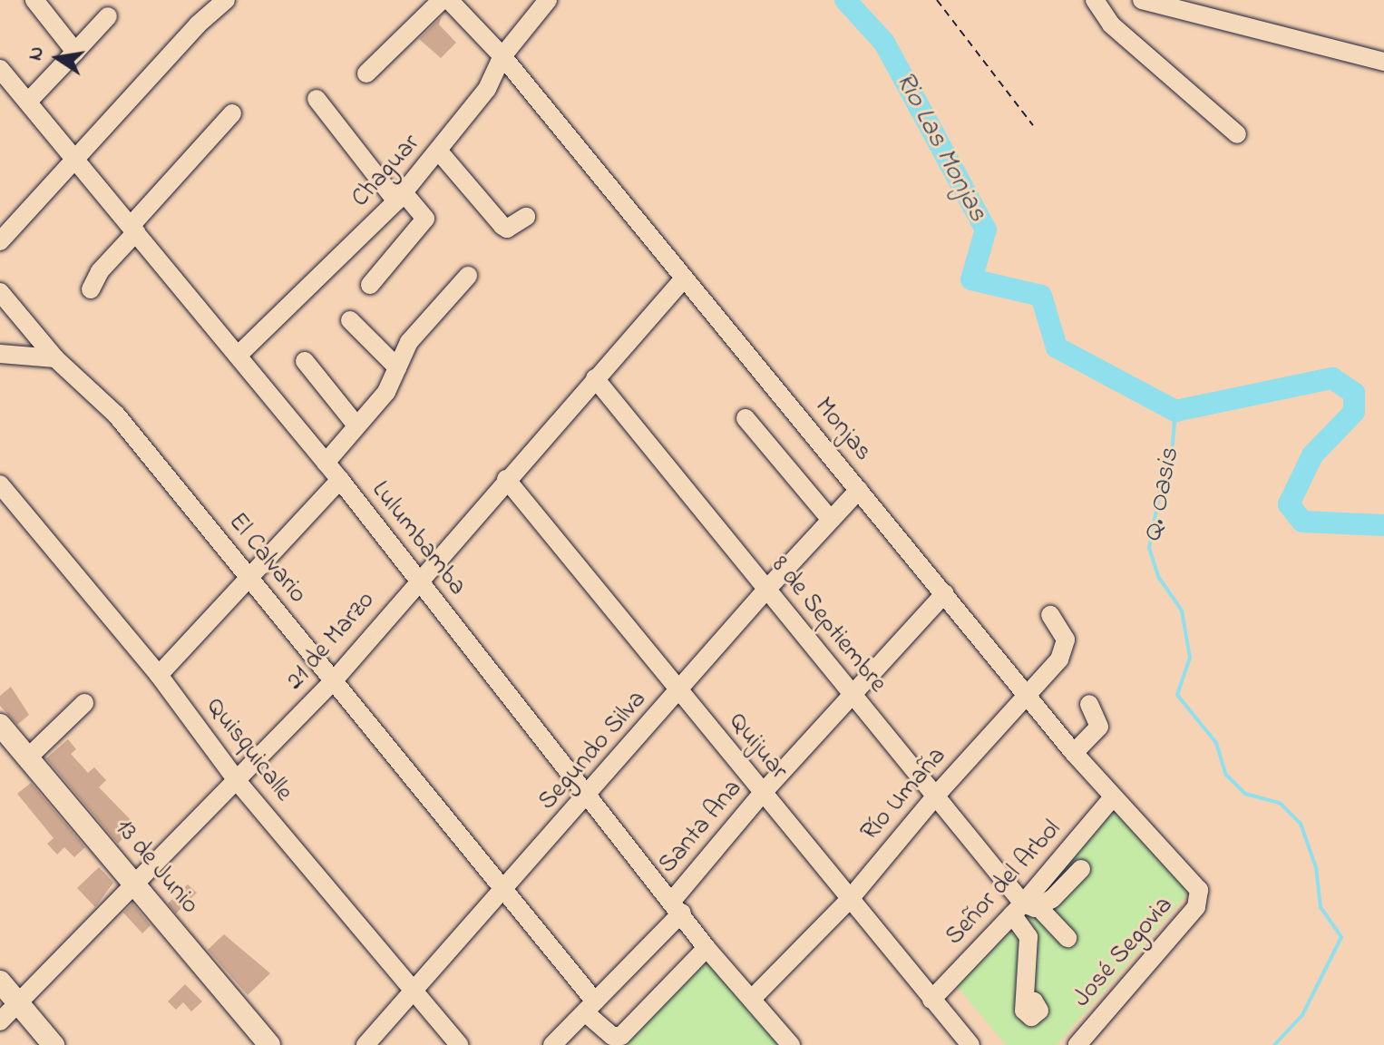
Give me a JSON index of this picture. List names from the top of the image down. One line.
{"streets":{"main road":["13 de Junio"],"street":["Chaguar","Monjas","Lulumbamba","El Calvario","8 de Septiembre","21 de Marzo","Quijuar","Quisquicalle","Segundo Silva","Río Umaña","Santa Ana","Señor del Arbol","José Segovia"]},"crossings":[["Chaguar","Monjas"],["Chaguar","Lulumbamba"],["Monjas","21 de Marzo"],["Monjas","Segundo Silva"],["Monjas","Río Umaña"],["Monjas","Santa Ana"],["Monjas","Señor del Arbol"],["Monjas","José Segovia"],["Lulumbamba","El Calvario"],["Lulumbamba","21 de Marzo"],["Lulumbamba","Segundo Silva"],["Lulumbamba","Río Umaña"],["Lulumbamba","Santa Ana"],["El Calvario","21 de Marzo"],["El Calvario","Segundo Silva"],["El Calvario","Santa Ana"],["8 de Septiembre","21 de Marzo"],["8 de Septiembre","Segundo Silva"],["8 de Septiembre","Río Umaña"],["8 de Septiembre","Santa Ana"],["8 de Septiembre","Señor del Arbol"],["21 de Marzo","Quijuar"],["21 de Marzo","Quisquicalle"],["21 de Marzo","13 de Junio"],["Quijuar","Segundo Silva"],["Quijuar","Río Umaña"],["Quijuar","Santa Ana"],["Quijuar","Señor del Arbol"],["Quisquicalle","Segundo Silva"]],"water":["Rio Las Monjas","Q. Oasis"],"north":"left"}
